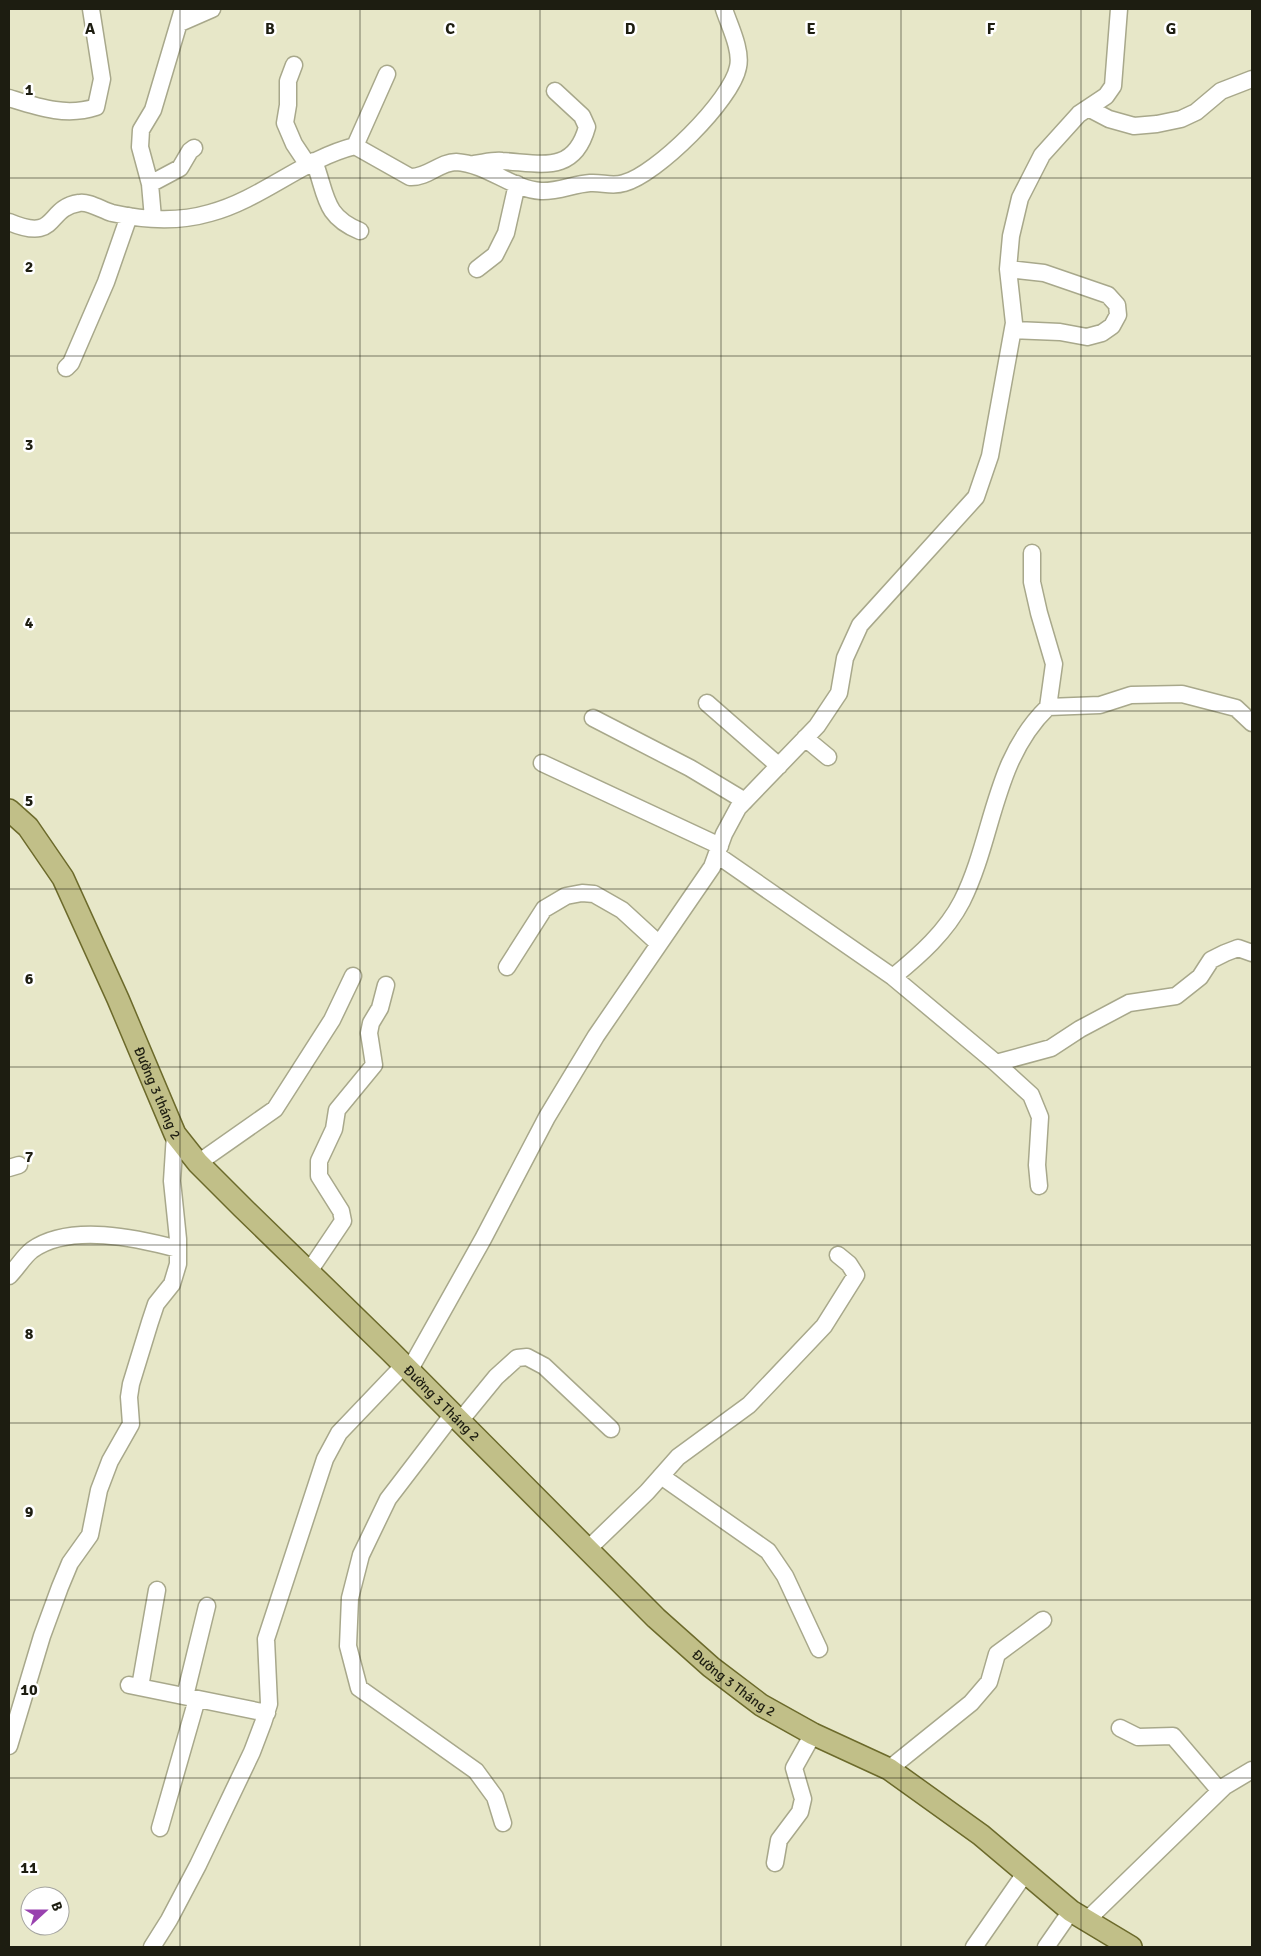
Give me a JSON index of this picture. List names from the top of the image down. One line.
{"streets":{"main road":["Đường 3 tháng 2","Đường 3 Tháng 2"]},"crossings":[["Đường 3 tháng 2","Đường 3 Tháng 2"]],"north":"right","grid":{"columns":["A","B","C","D","E","F","G"],"rows":["1","2","3","4","5","6","7","8","9","10","11"]}}
